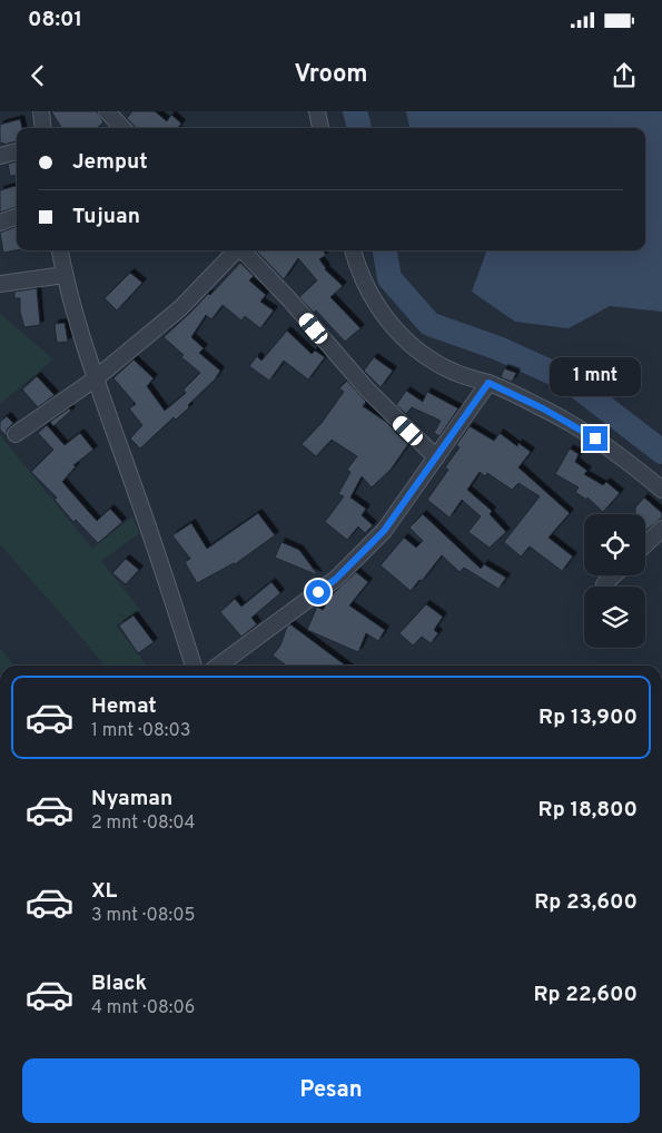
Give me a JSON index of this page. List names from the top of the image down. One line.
{"page":{"status":"08:01","header":"Vroom","banner":["Jemput","Tujuan"],"bubble":"1 mnt","list":[{"name":"Hemat","note":"1 mnt · 08:03","value":"Rp 13,900"},{"name":"Nyaman","note":"2 mnt · 08:04","value":"Rp 18,800"},{"name":"XL","note":"3 mnt · 08:05","value":"Rp 23,600"},{"name":"Black","note":"4 mnt · 08:06","value":"Rp 22,600"}],"buttons":"Pesan"}}
